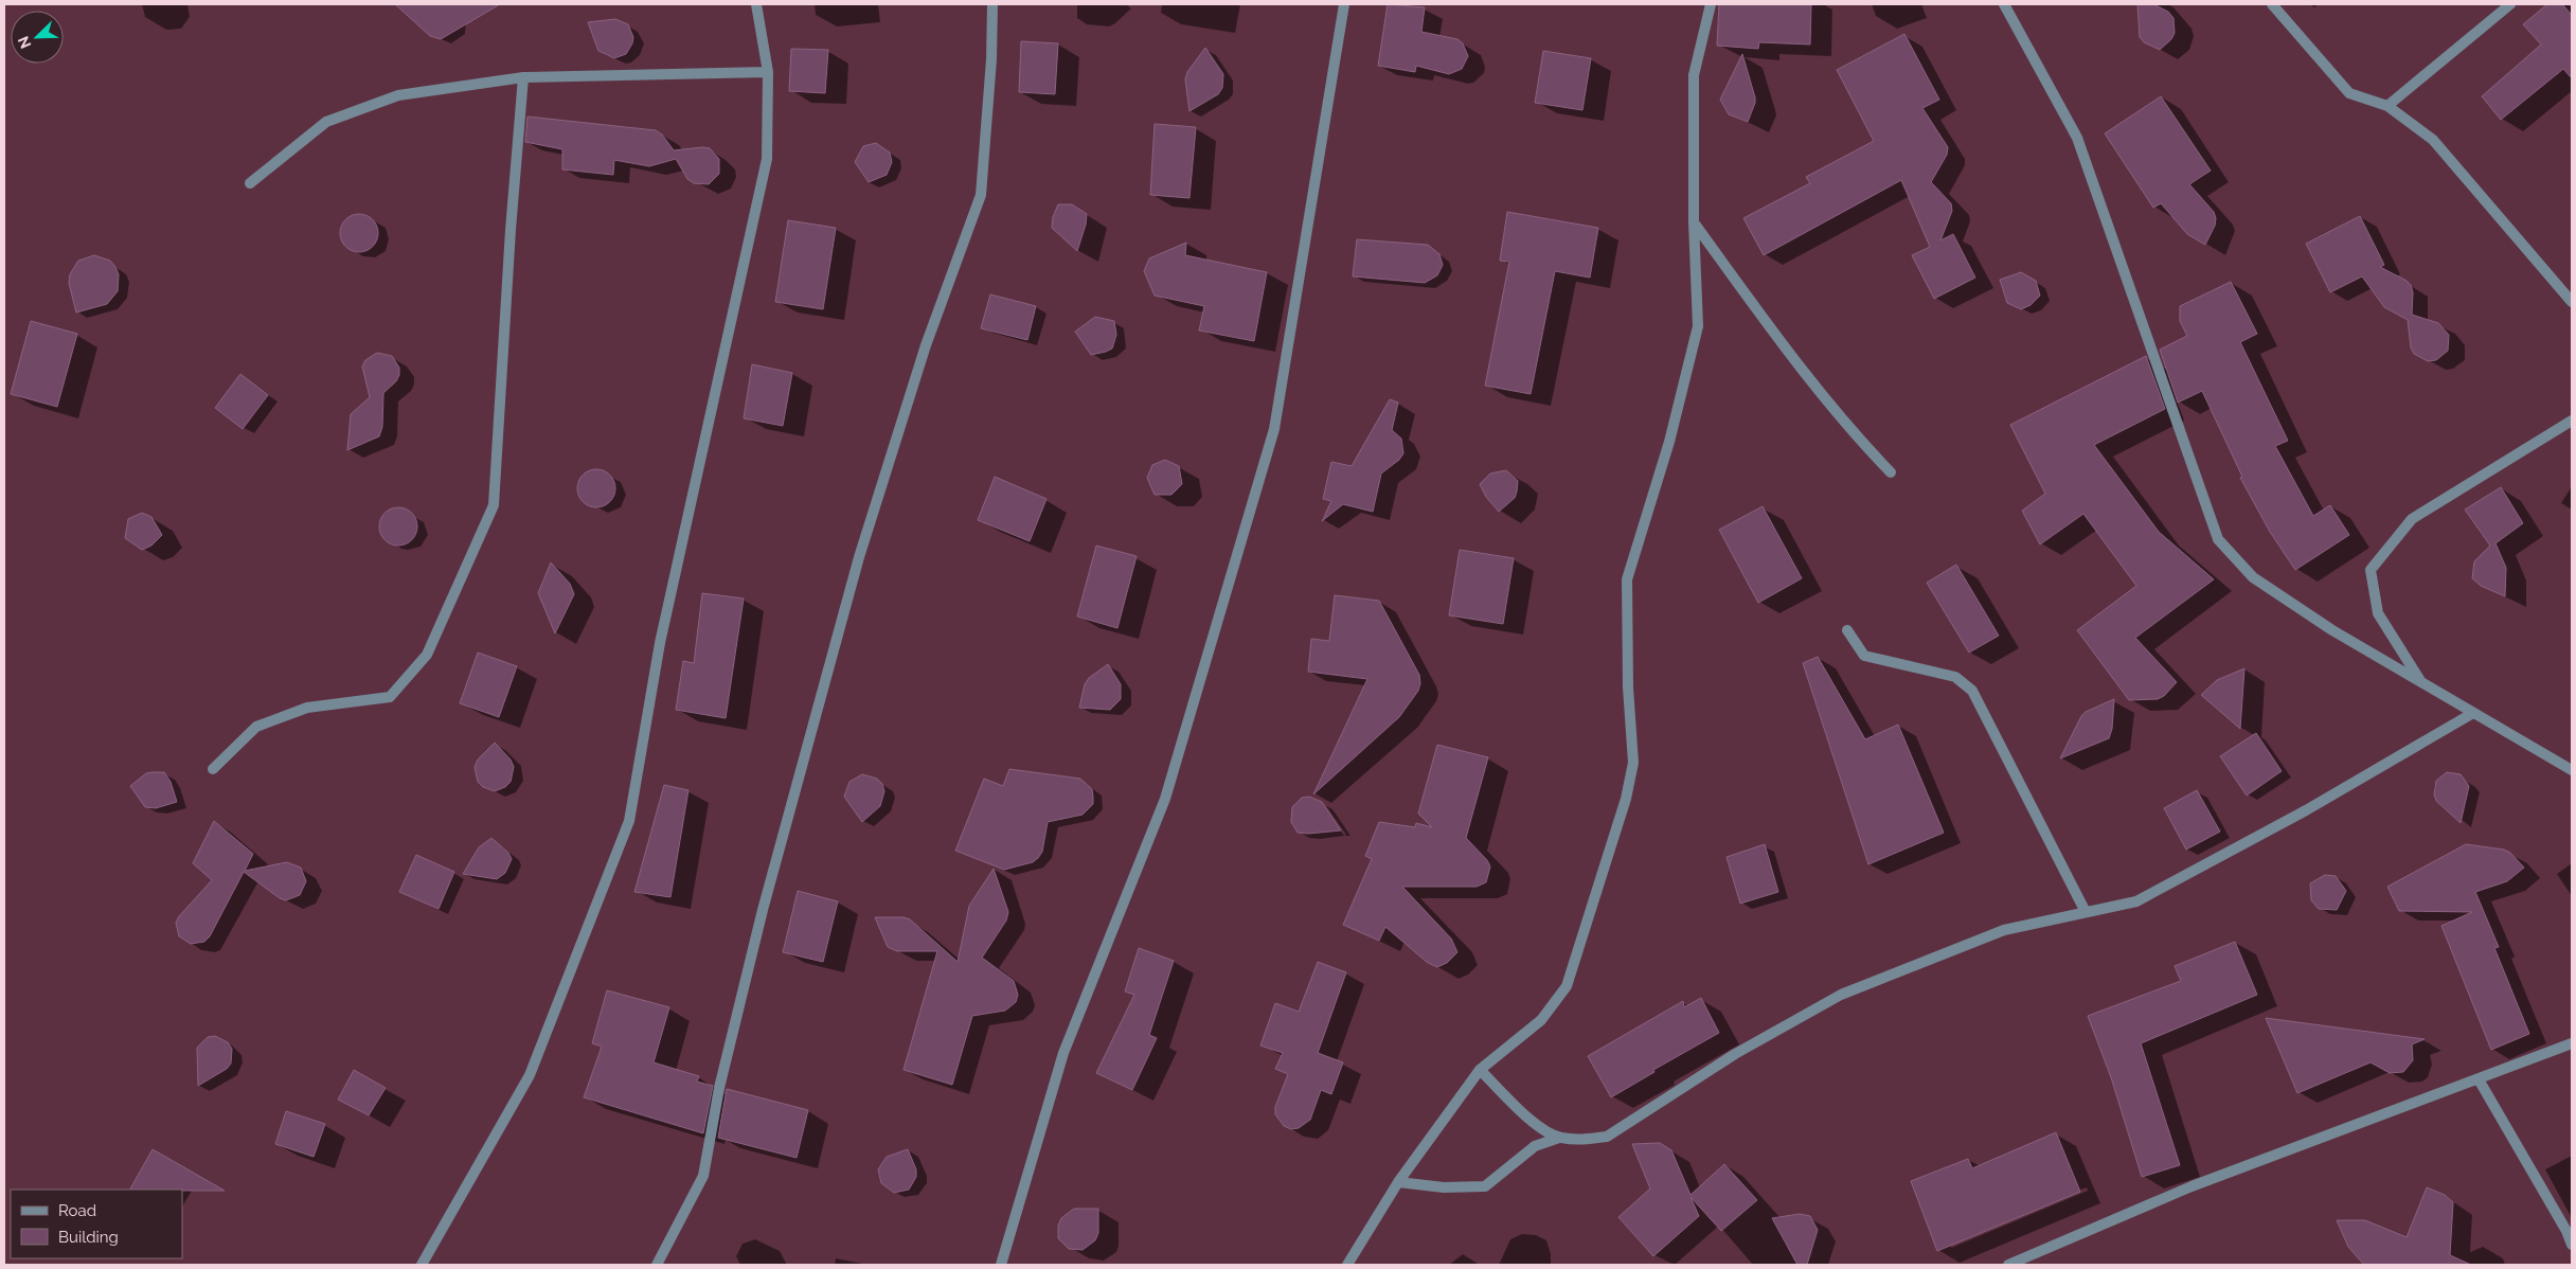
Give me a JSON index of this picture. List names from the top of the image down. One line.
{"legend":["Road","Building"],"north":"bottom left"}
